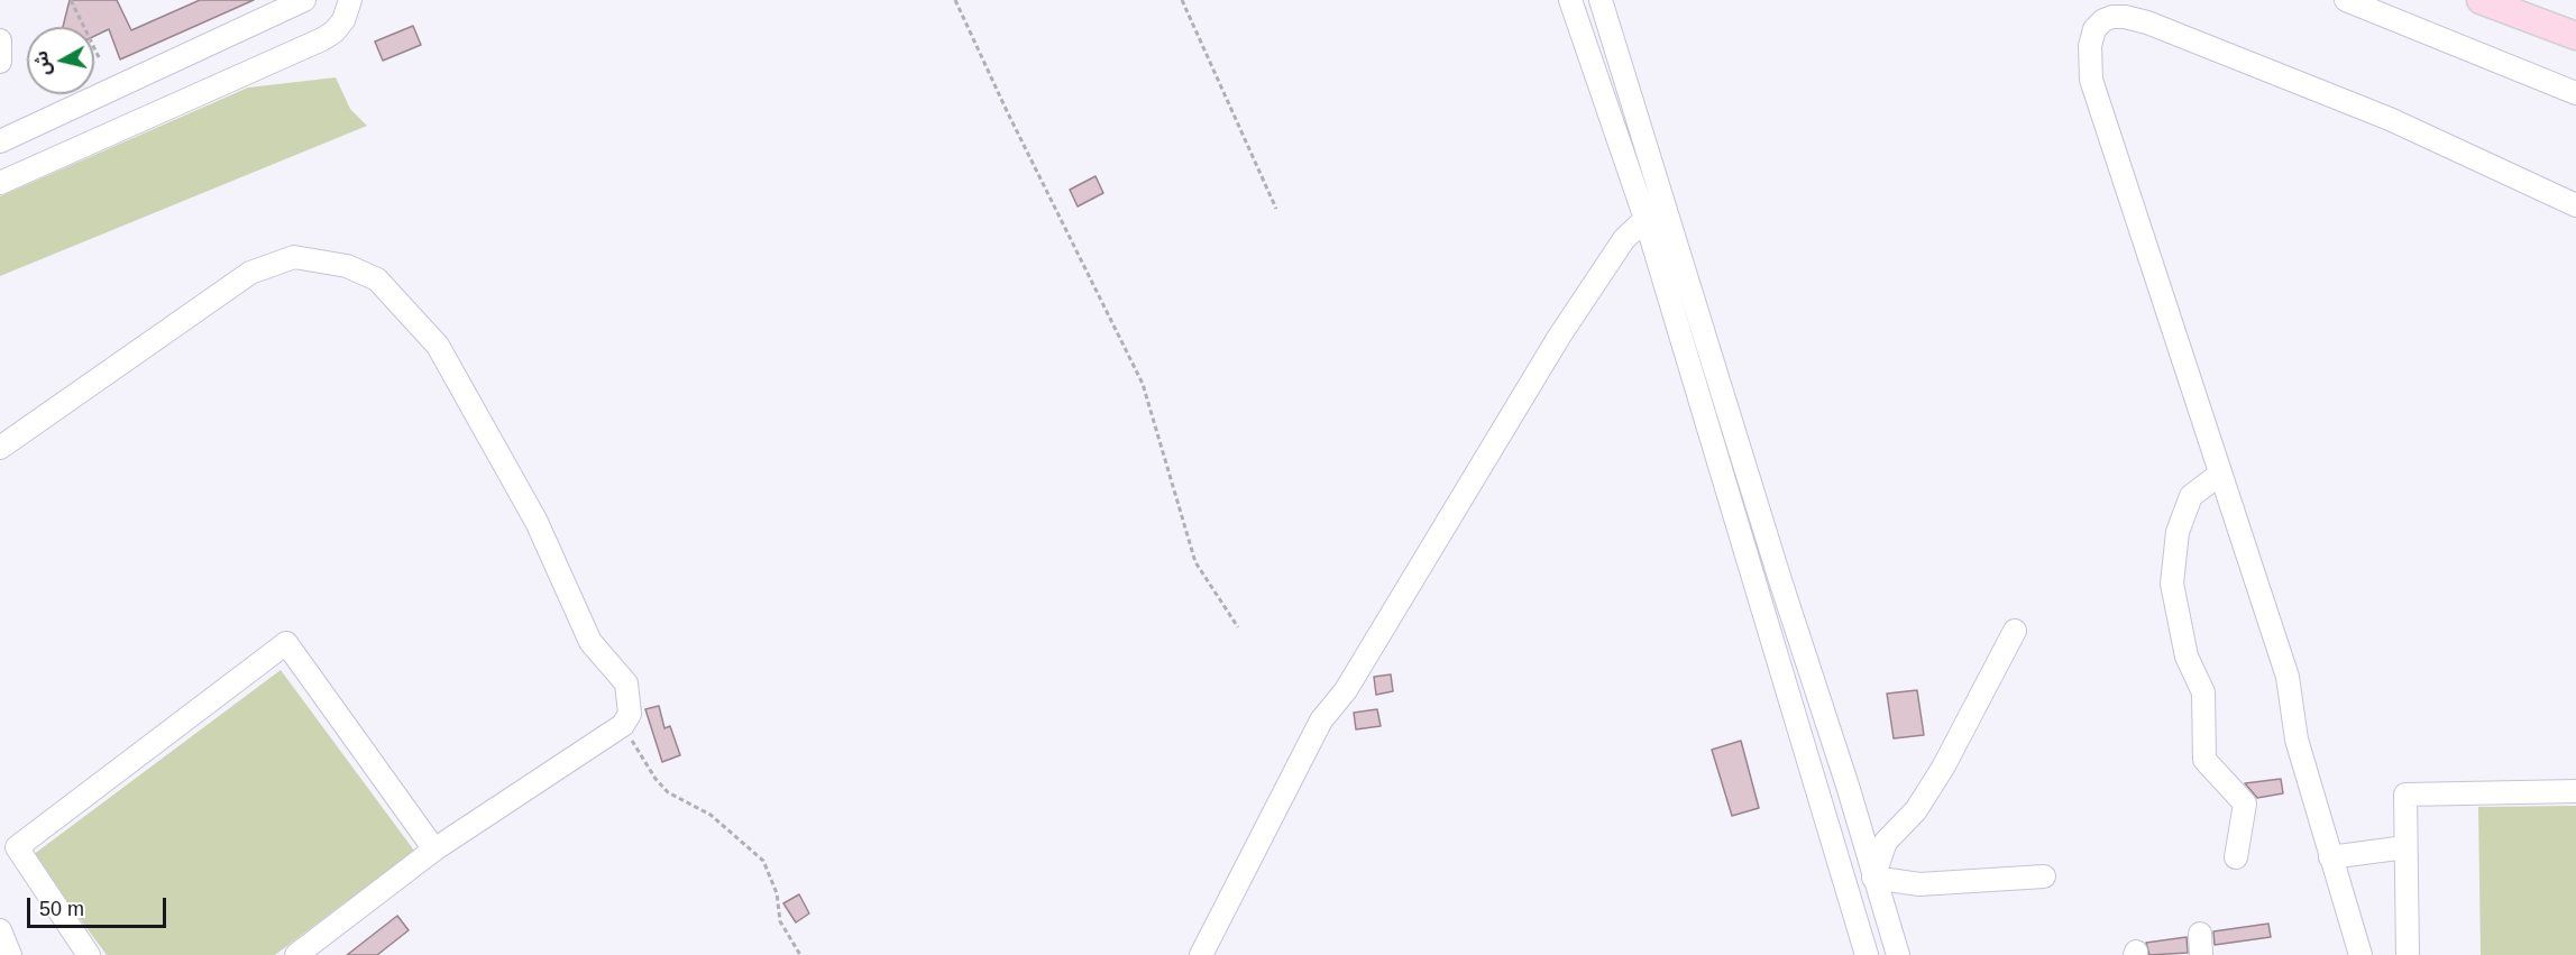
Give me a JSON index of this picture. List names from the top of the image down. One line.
{"scale_bar":"50 m","north":"left"}
